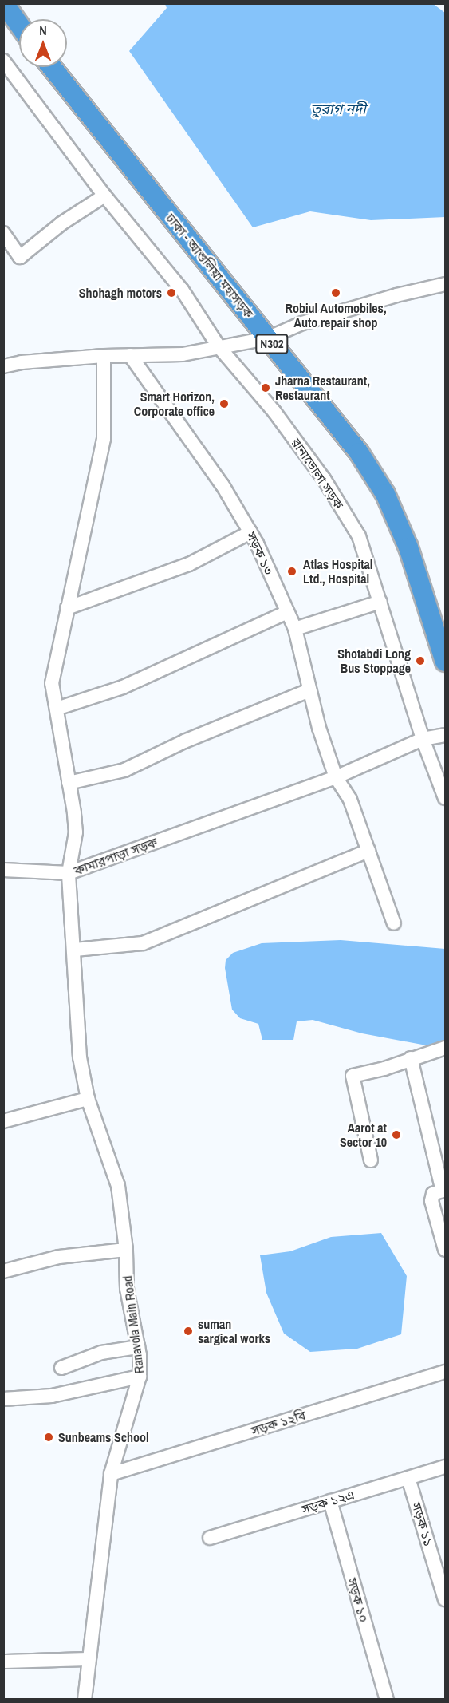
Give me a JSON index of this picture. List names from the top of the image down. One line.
{"streets":{"highway":["ঢাকা - আশুলিয়া মহাসড়ক","N302"],"street":["রানাভোলা সড়ক","সড়ক ১৩","কামারপাড়া সড়ক","Ranavola Main Road","সড়ক ১২বি","সড়ক ১২এ","সড়ক ১১","সড়ক ১০"]},"crossings":[["রানাভোলা সড়ক","কামারপাড়া সড়ক"],["সড়ক ১৩","কামারপাড়া সড়ক"],["কামারপাড়া সড়ক","Ranavola Main Road"],["Ranavola Main Road","সড়ক ১২বি"],["সড়ক ১২এ","সড়ক ১১"],["সড়ক ১২এ","সড়ক ১০"]],"water":["তুরাগ নদী"],"places":["Shohagh motors","Robiul Automobiles, Auto repair shop","Jharna Restaurant, Restaurant","Smart Horizon, Corporate office","Atlas Hospital Ltd., Hospital","Shotabdi Long Bus Stoppage","Aarot at Sector 10","suman sargical works","Sunbeams School"],"north":"top"}
